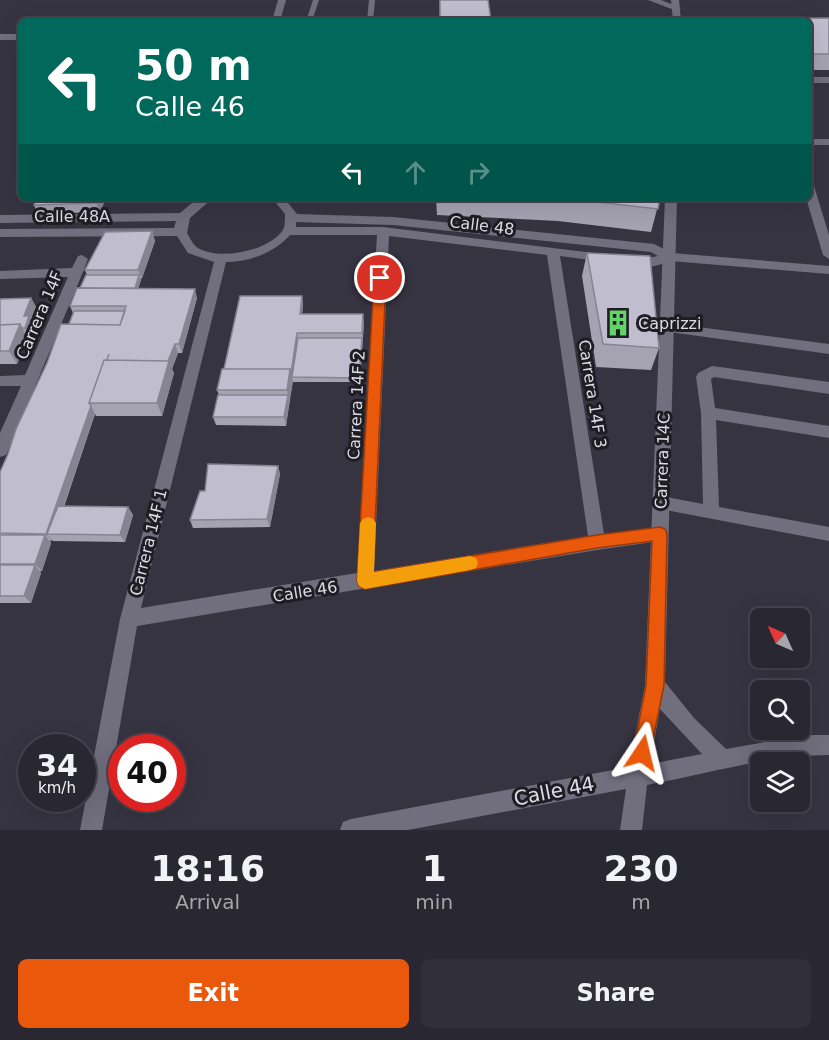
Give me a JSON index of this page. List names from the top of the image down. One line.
{"streets":{"street":["Calle 48A","Calle 48","Carrera 14F","Carrera 14F 3","Carrera 14F 2","Carrera 14C","Carrera 14F 1","Calle 46","Calle 44"]},"crossings":[["Calle 48","Carrera 14F 3"],["Calle 48","Carrera 14F 2"],["Calle 48","Carrera 14C"],["Carrera 14F 3","Calle 46"],["Carrera 14F 2","Calle 46"],["Carrera 14C","Calle 46"],["Carrera 14C","Calle 44"],["Carrera 14F 1","Calle 46"]],"places":{"building":["Caprizzi"]},"north":"top left","page":{"turn":["50 m","Calle 46"],"speed":"34 km/h","limit":"40","eta":["18:16","Arrival","1","min","230","m"],"buttons":["Exit","Share"]}}
